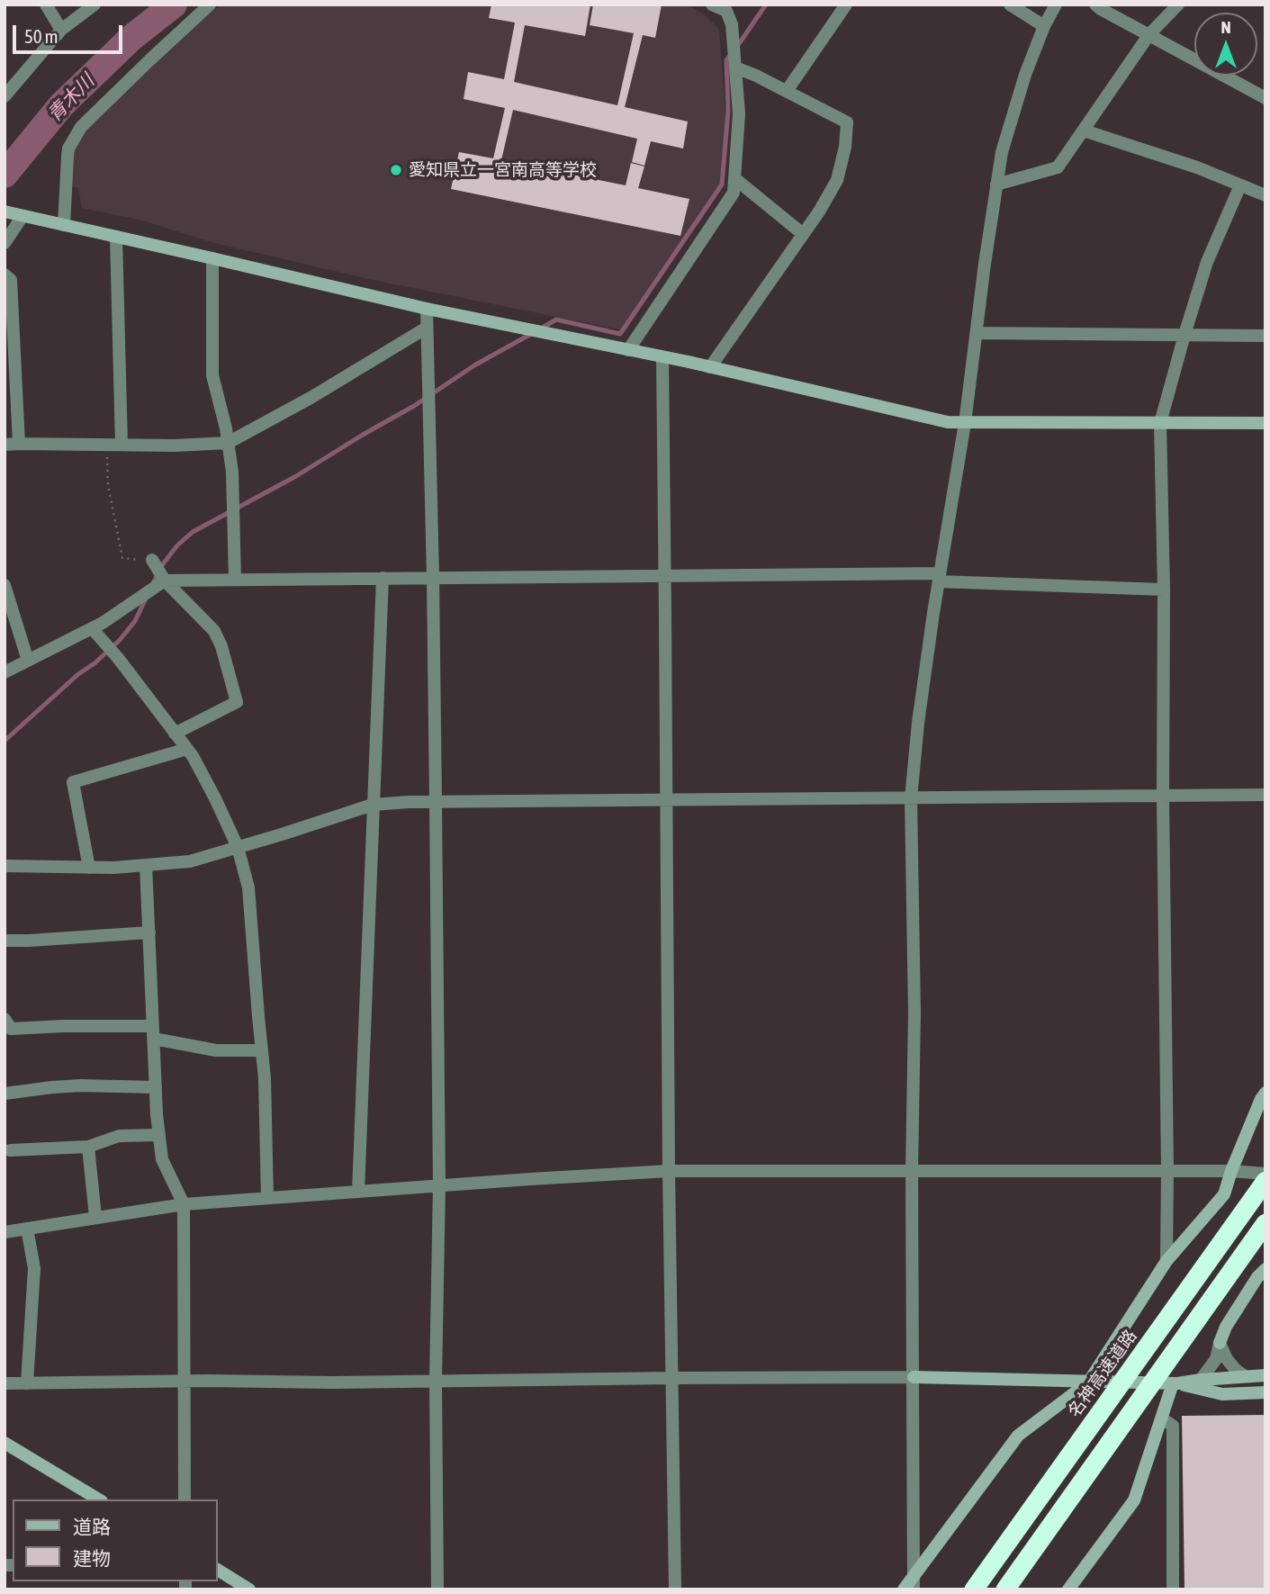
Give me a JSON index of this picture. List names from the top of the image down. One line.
{"streets":{"highway":["名神高速道路"]},"water":["青木川"],"places":["愛知県立一宮南高等学校"],"legend":["道路","建物"],"scale_bar":"50 m","north":"top"}
